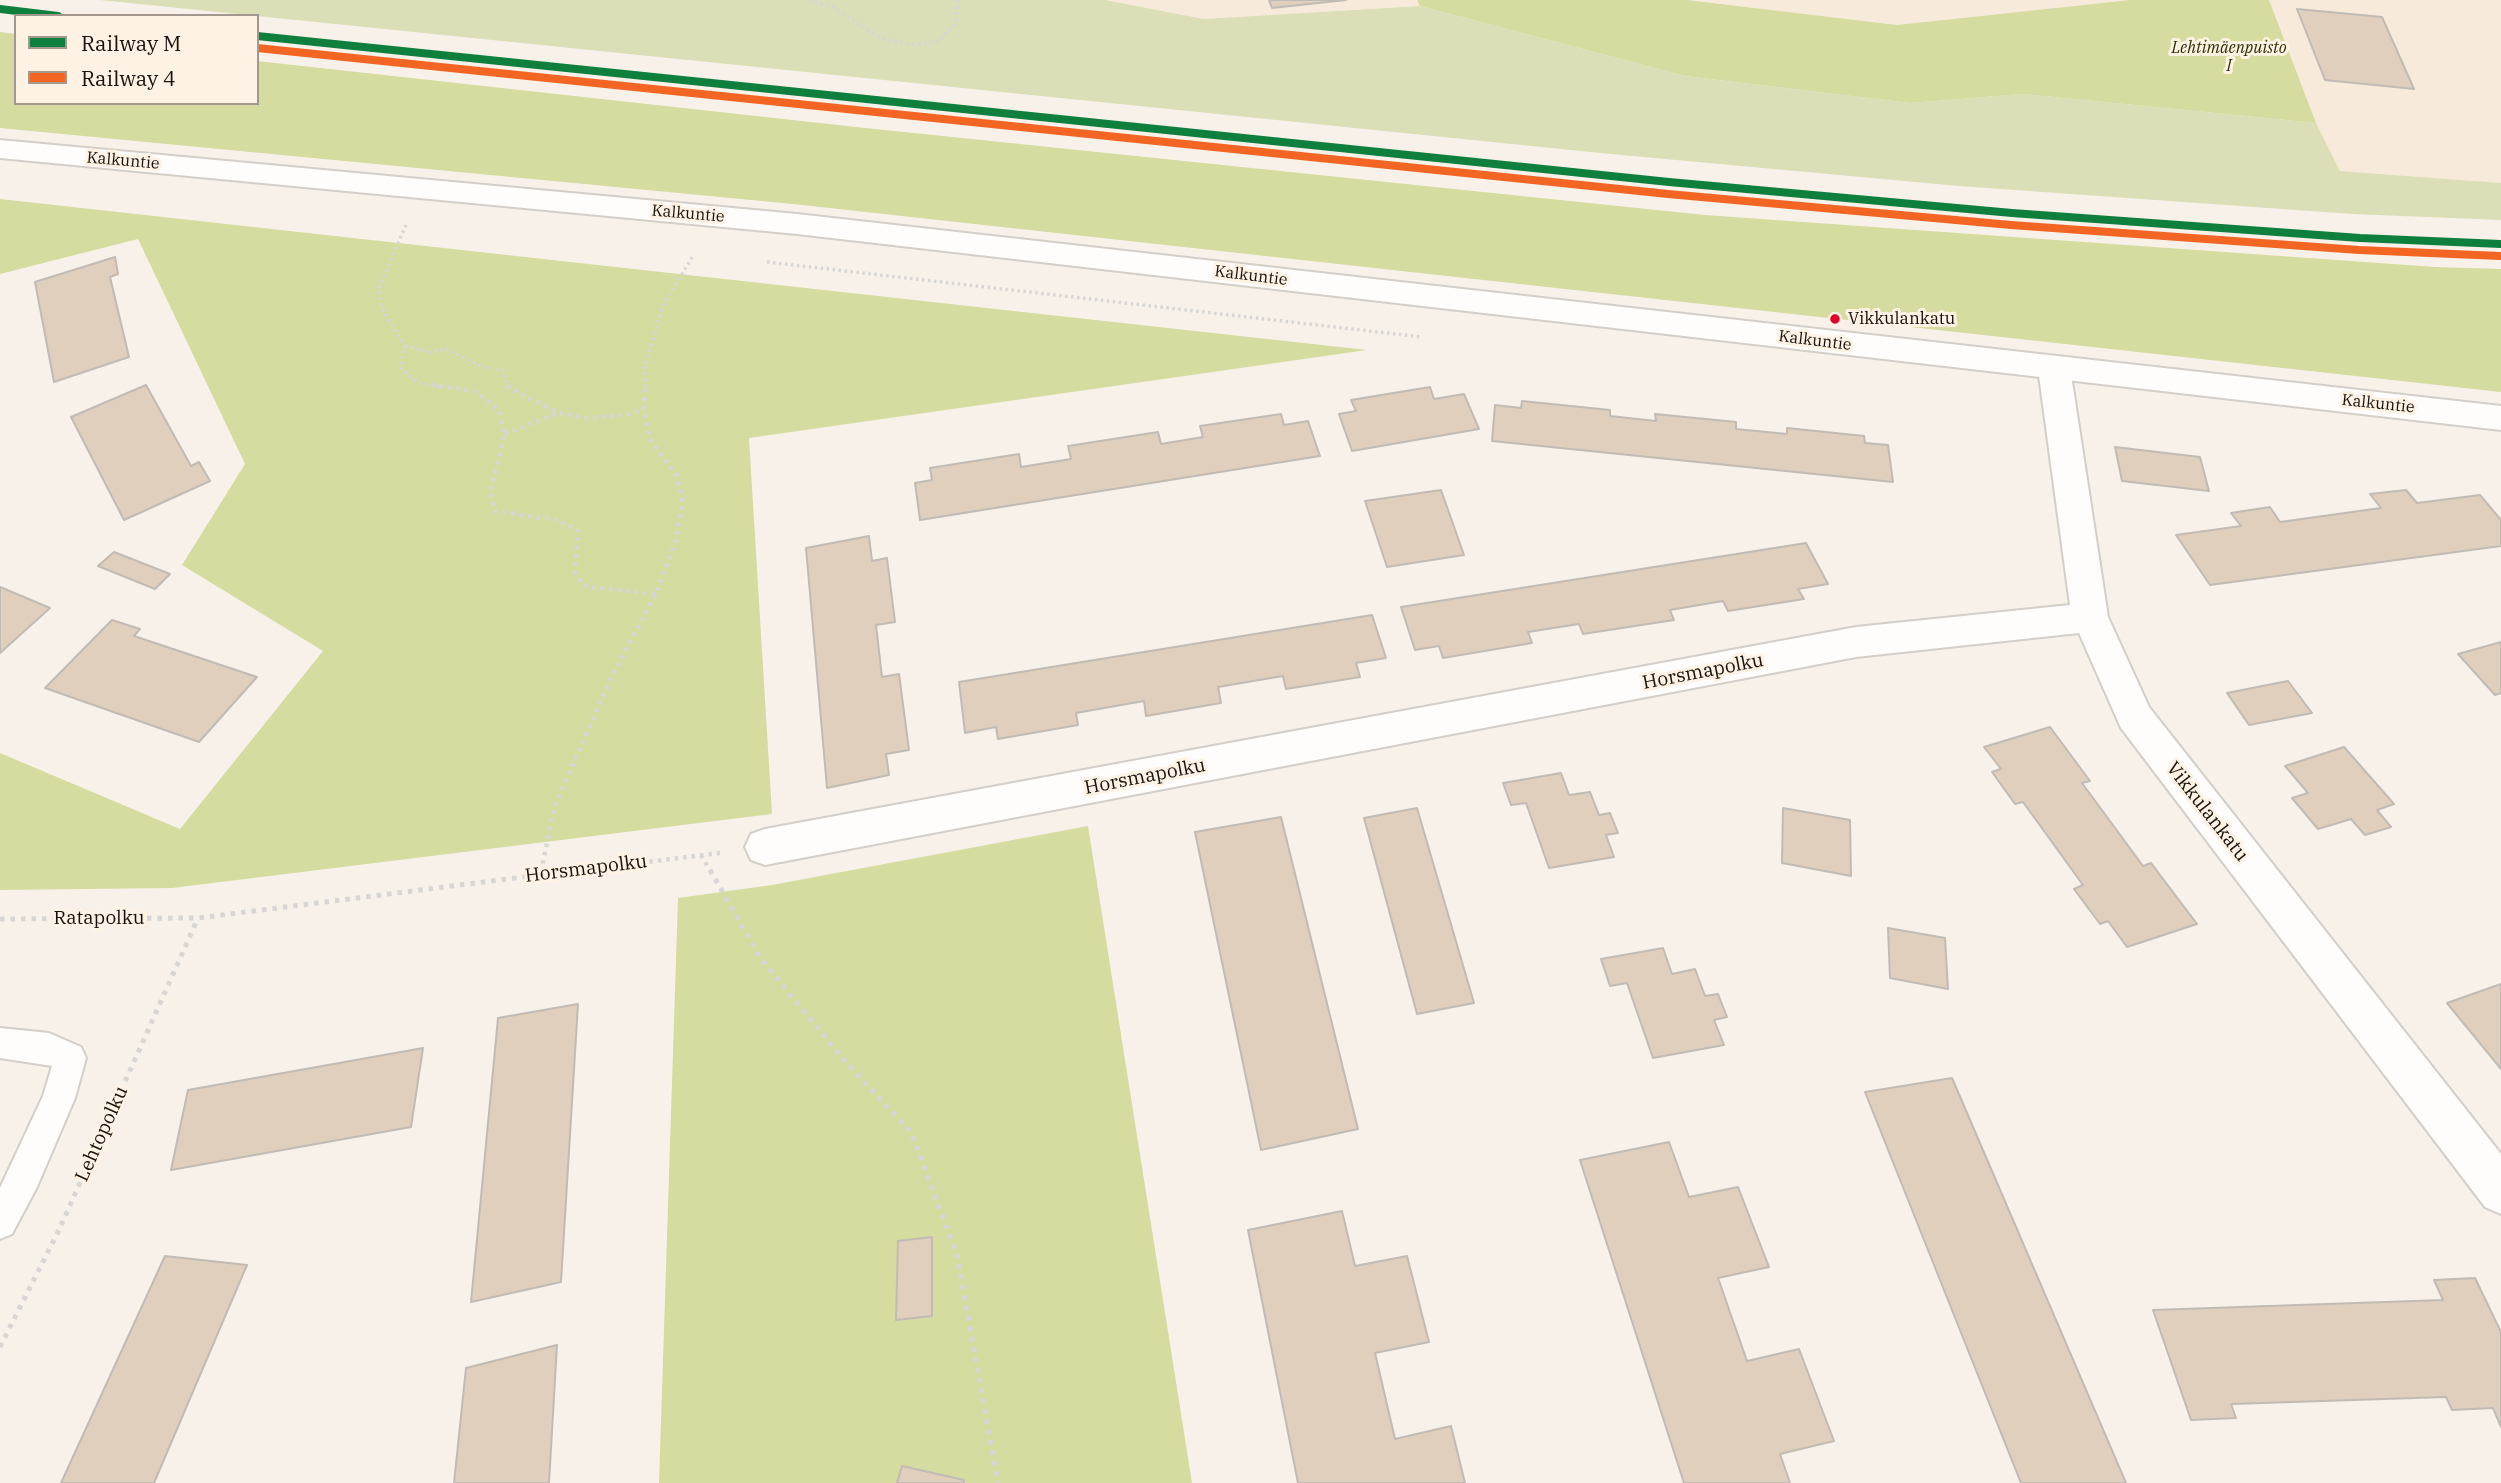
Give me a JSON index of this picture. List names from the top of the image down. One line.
{"streets":{"street":["Kalkuntie","Horsmapolku","Vikkulankatu"],"path":["Ratapolku","Lehtopolku"]},"crossings":[["Kalkuntie","Vikkulankatu"],["Horsmapolku","Vikkulankatu"],["Horsmapolku","Ratapolku"],["Horsmapolku","Lehtopolku"],["Ratapolku","Lehtopolku"]],"parks":["Lehtimäenpuisto I"],"places":["Vikkulankatu"],"lines":["rail line M","rail line 4"],"legend":["Railway M","Railway 4"]}
